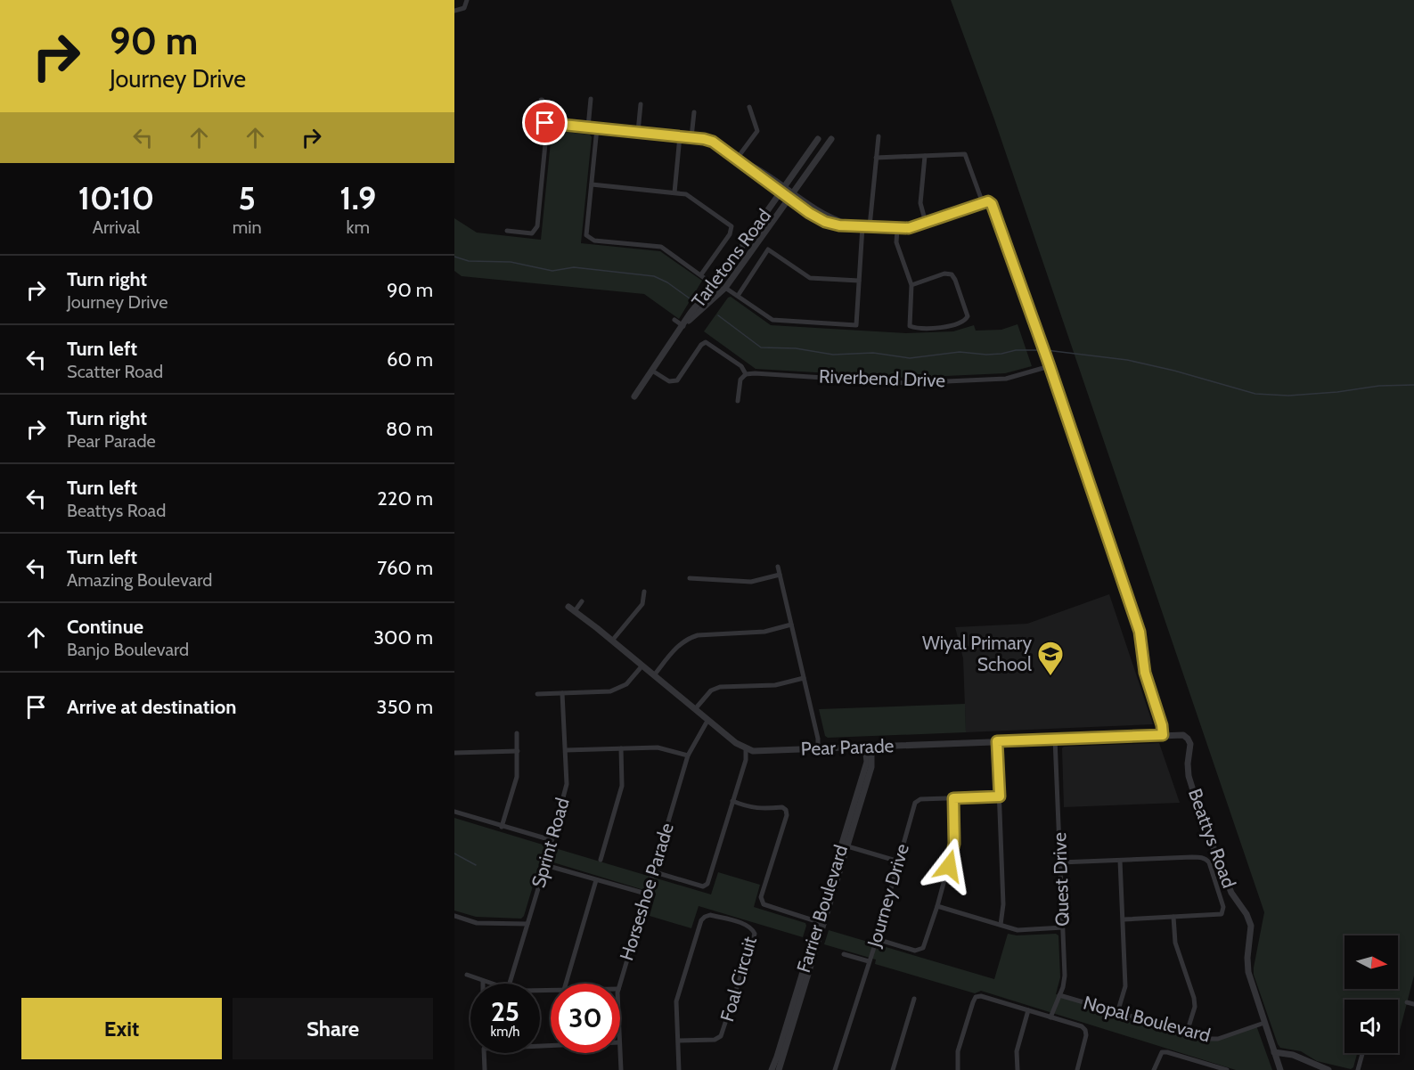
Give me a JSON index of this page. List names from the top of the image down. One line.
{"streets":{"street":["Tarletons Road","Riverbend Drive","Pear Parade","Beattys Road","Sprint Road","Quest Drive","Horseshoe Parade","Journey Drive","Farrier Boulevard","Foal Circuit","Nopal Boulevard"]},"crossings":[["Pear Parade","Beattys Road"],["Pear Parade","Quest Drive"],["Pear Parade","Horseshoe Parade"],["Pear Parade","Farrier Boulevard"],["Beattys Road","Nopal Boulevard"],["Quest Drive","Nopal Boulevard"]],"places":{"school or university":["Wiyal Primary School"]},"north":"right","page":{"turn":["90 m","Journey Drive"],"eta":["10:10","Arrival","5","min","1.9","km"],"list":[{"name":"Turn right","note":"Journey Drive","value":"90 m"},{"name":"Turn left","note":"Scatter Road","value":"60 m"},{"name":"Turn right","note":"Pear Parade","value":"80 m"},{"name":"Turn left","note":"Beattys Road","value":"220 m"},{"name":"Turn left","note":"Amazing Boulevard","value":"760 m"},{"name":"Continue","note":"Banjo Boulevard","value":"300 m"},{"name":"Arrive at destination","value":"350 m"}],"speed":"25 km/h","limit":"30","buttons":["Exit","Share"]}}
